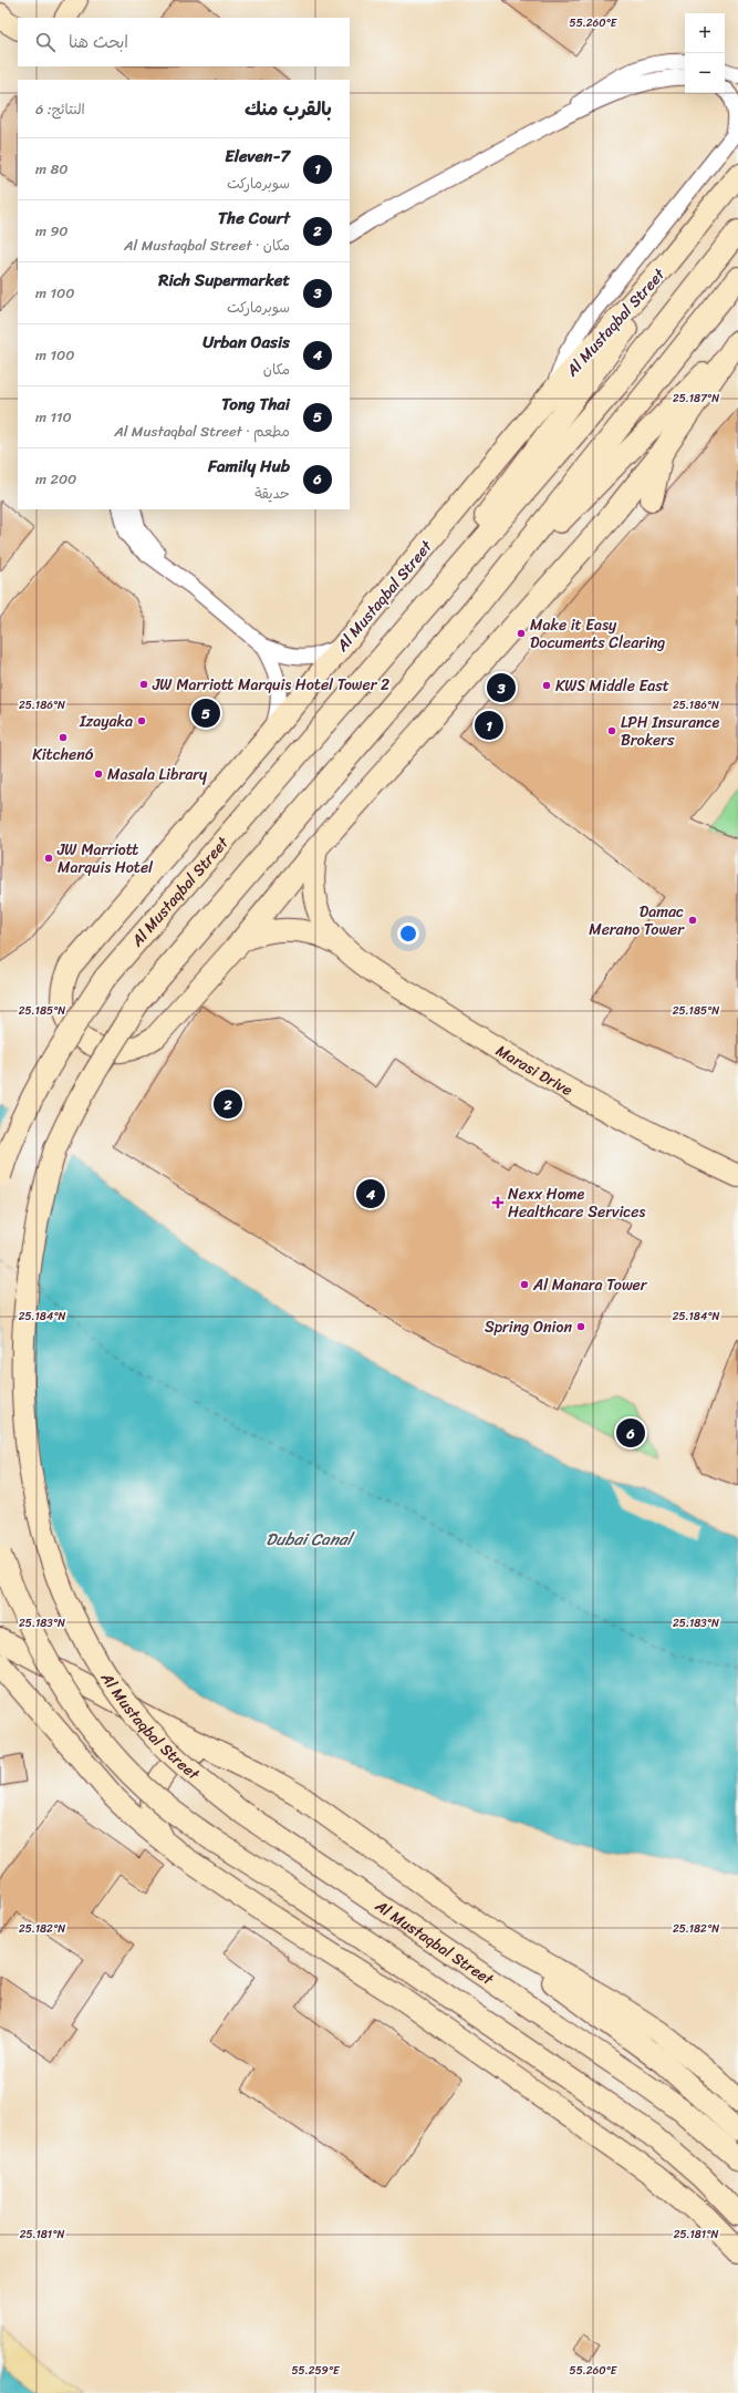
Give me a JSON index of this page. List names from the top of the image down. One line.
{"streets":{"main road":["Al Mustaqbal Street","Marasi Drive"]},"crossings":[["Al Mustaqbal Street","Marasi Drive"]],"water":["Dubai Canal"],"places":{"other":["Make it Easy Documents Clearing","JW Marriott Marquis Hotel Tower 2","KWS Middle East","Izayaka","LPH Insurance Brokers","Kitchen6","Masala Library","JW Marriott Marquis Hotel","Damac Merano Tower","Al Manara Tower","Spring Onion"],"health":["Nexx Home Healthcare Services"]},"page":{"map_buttons":["+","−"],"search":"ابحث هنا","heading":["بالقرب منك","النتائج: 6"],"list":[{"mark":"1","name":"7-Eleven","note":"سوبرماركت","value":"80 m"},{"mark":"2","name":"The Court","note":"مكان · Al Mustaqbal Street","value":"90 m"},{"mark":"3","name":"Rich Supermarket","note":"سوبرماركت","value":"100 m"},{"mark":"4","name":"Urban Oasis","note":"مكان","value":"100 m"},{"mark":"5","name":"Tong Thai","note":"مطعم · Al Mustaqbal Street","value":"110 m"},{"mark":"6","name":"Family Hub","note":"حديقة","value":"200 m"}],"pins":["3","5","1","2","4","6"]},"coordinates":["55.260°E","25.187°N","25.186°N","25.185°N","25.184°N","25.183°N","25.182°N","25.181°N","55.259°E"]}
